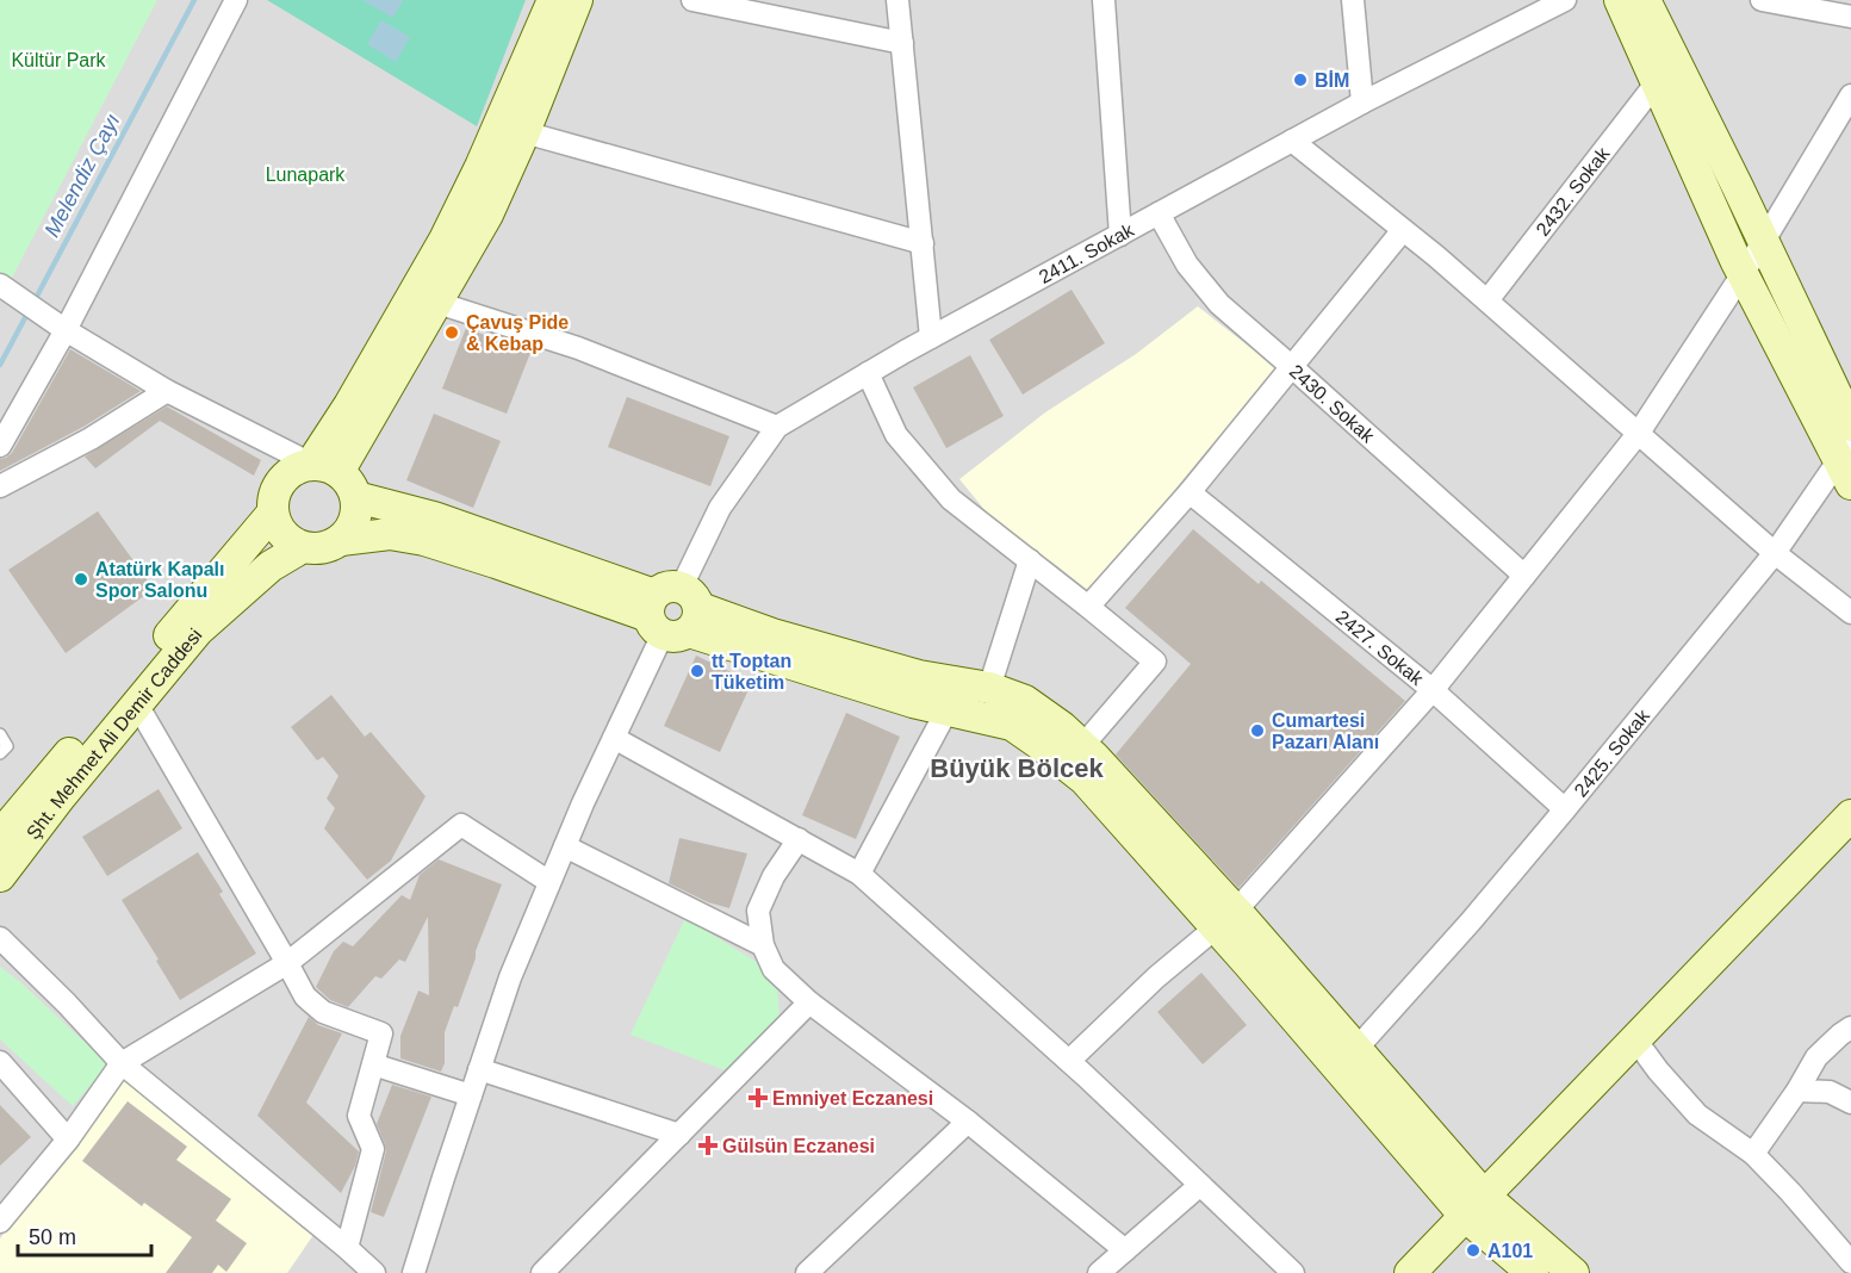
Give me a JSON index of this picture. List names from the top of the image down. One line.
{"streets":{"main road":["Şht. Mehmet Ali Demir Caddesi"],"street":["2432. Sokak","2411. Sokak","2430. Sokak","2427. Sokak","2425. Sokak"]},"crossings":[["2411. Sokak","2430. Sokak"],["2427. Sokak","2425. Sokak"]],"districts":["Büyük Bölcek"],"water":["Melendiz Çayı"],"parks":["Kültür Park","Lunapark"],"places":{"other":["BİM","Çavuş Pide & Kebap","Atatürk Kapalı Spor Salonu","tt Toptan Tüketim","Cumartesi Pazarı Alanı","A101"],"health":["Emniyet Eczanesi","Gülsün Eczanesi"]},"scale_bar":"50 m"}
